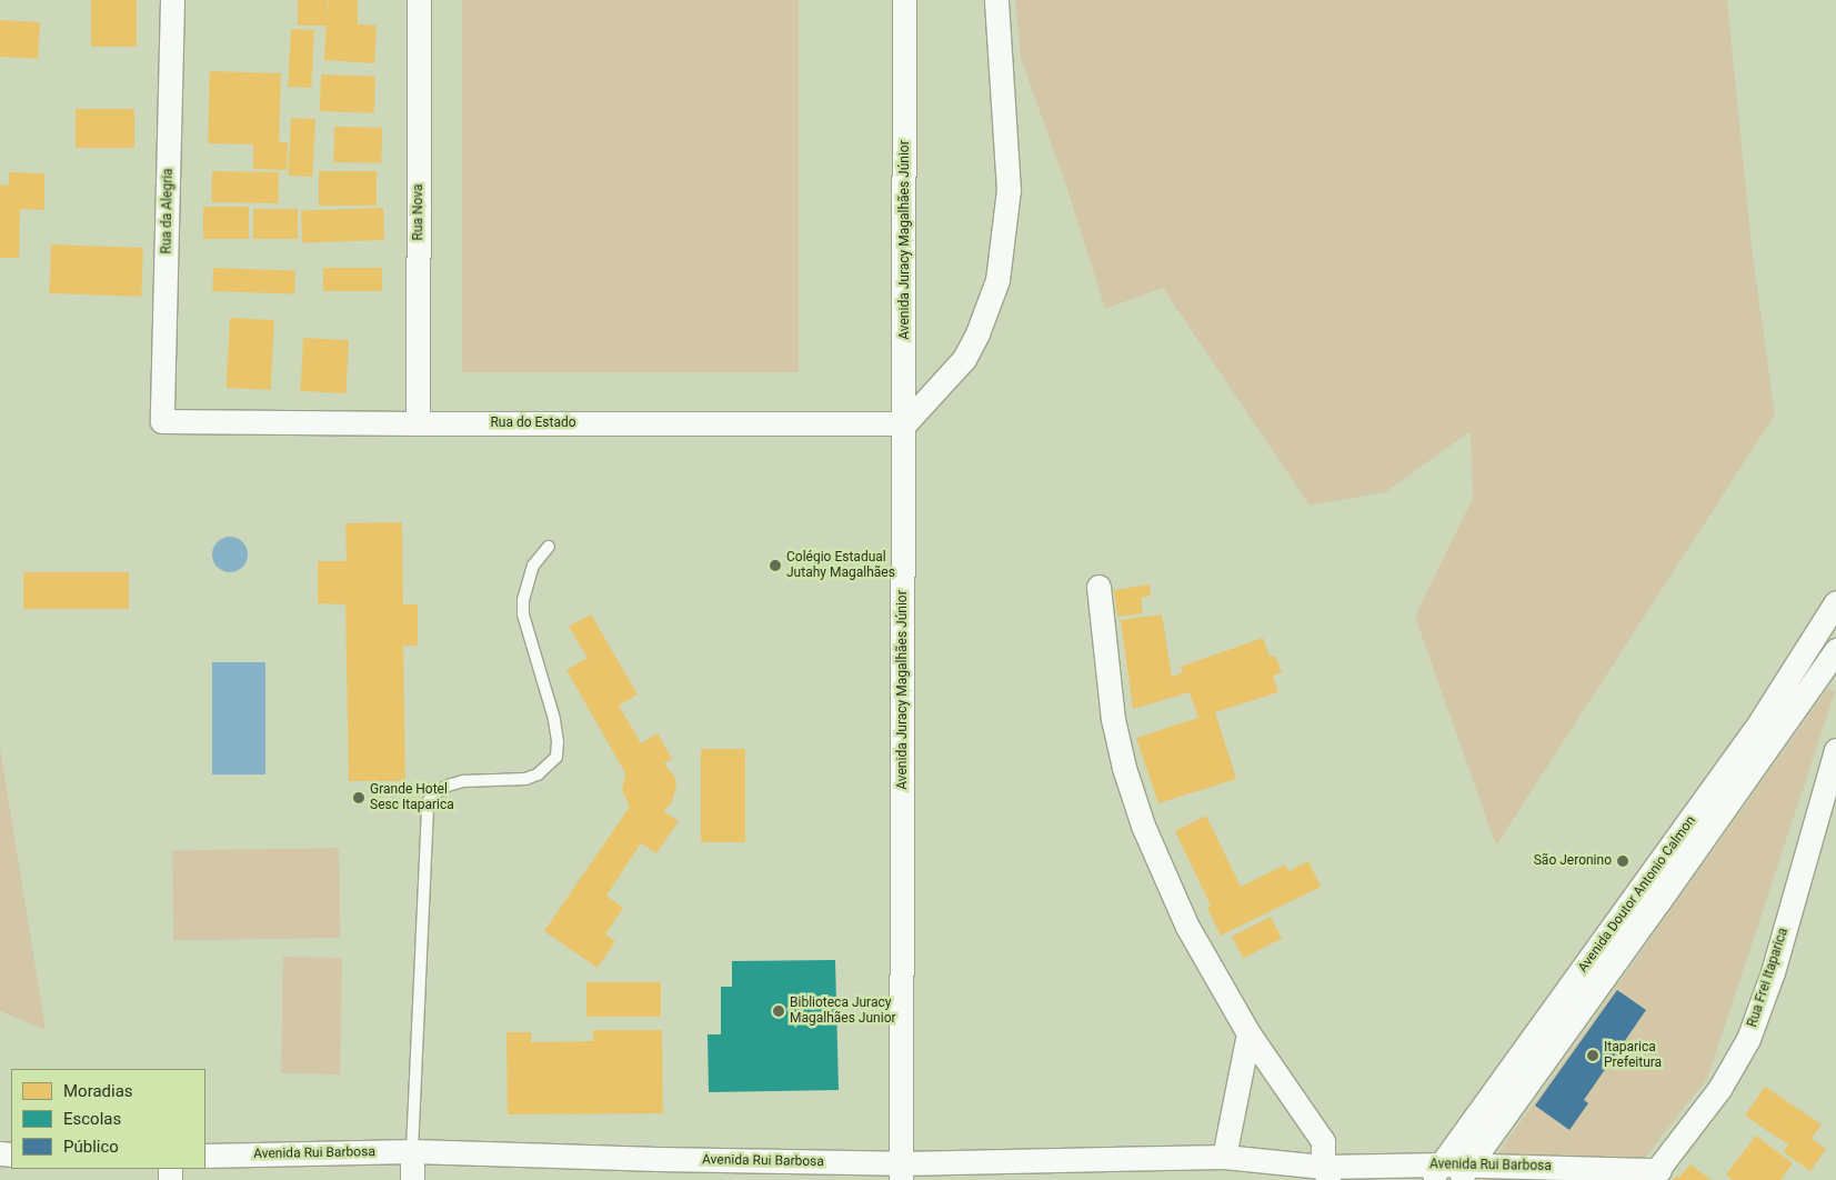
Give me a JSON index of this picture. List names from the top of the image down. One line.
{"streets":{"street":["Rua da Alegria","Rua Nova","Avenida Juracy Magalhães Júnior","Rua do Estado","Avenida Doutor Antonio Calmon","Rua Frei Itaparica","Avenida Rui Barbosa"]},"crossings":[["Rua da Alegria","Rua do Estado"],["Rua Nova","Rua do Estado"],["Avenida Juracy Magalhães Júnior","Rua do Estado"],["Avenida Juracy Magalhães Júnior","Avenida Rui Barbosa"],["Avenida Doutor Antonio Calmon","Avenida Rui Barbosa"],["Rua Frei Itaparica","Avenida Rui Barbosa"]],"places":["Colégio Estadual Jutahy Magalhães","Grande Hotel Sesc Itaparica","São Jeronino","Biblioteca Juracy Magalhães Junior","Itaparica Prefeitura"],"legend":["Moradias","Escolas","Público"]}
